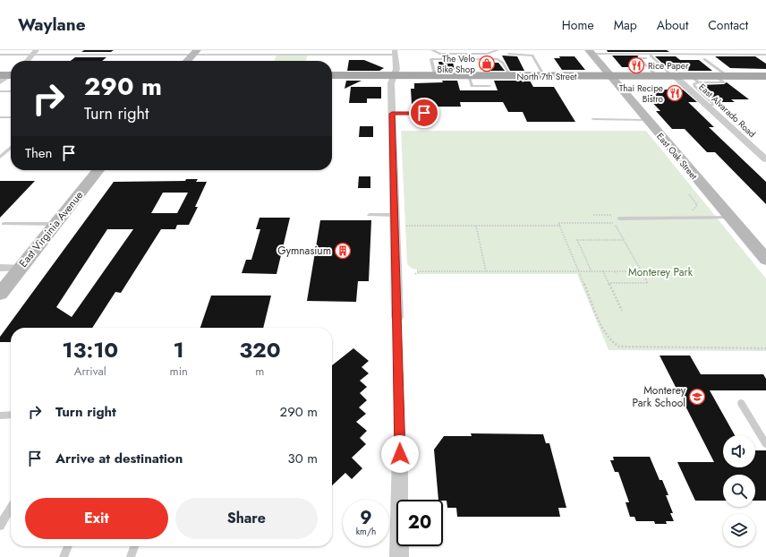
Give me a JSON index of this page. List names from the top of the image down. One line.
{"streets":{"main road":["North 7th Street"],"street":["East Alvarado Road","East Oak Street","East Virginia Avenue"]},"crossings":[["North 7th Street","East Alvarado Road"],["North 7th Street","East Oak Street"]],"parks":["Monterey Park"],"places":{"shop":["The Velo Bike Shop"],"restaurant":["Rice Paper","Thai Recipe Bistro"],"building":["Gymnasium"],"school or university":["Monterey Park School"]},"page":{"header":"Waylane","nav":["Home","Map","About","Contact"],"turn":["290 m","Turn right"],"then":"Then","eta":["13:10","Arrival","1","min","320","m"],"list":[{"name":"Turn right","value":"290 m"},{"name":"Arrive at destination","value":"30 m"}],"buttons":["Exit","Share"],"speed":"9 km/h","limit":"20"}}
